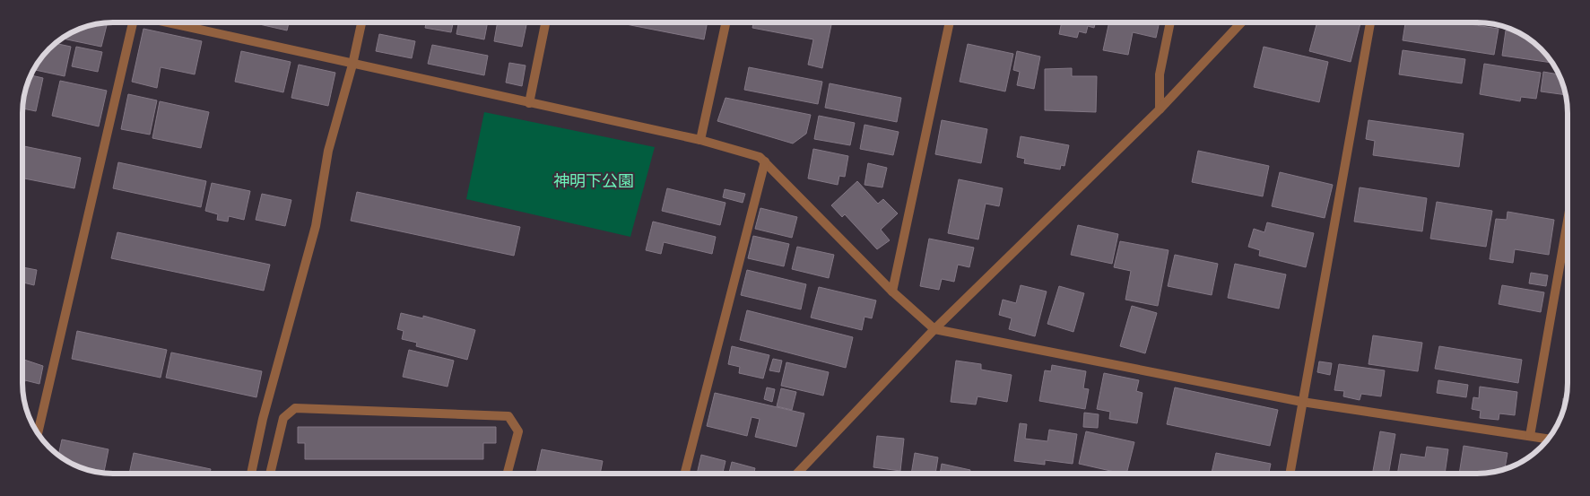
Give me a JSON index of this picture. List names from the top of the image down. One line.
{"parks":["神明下公園"]}
